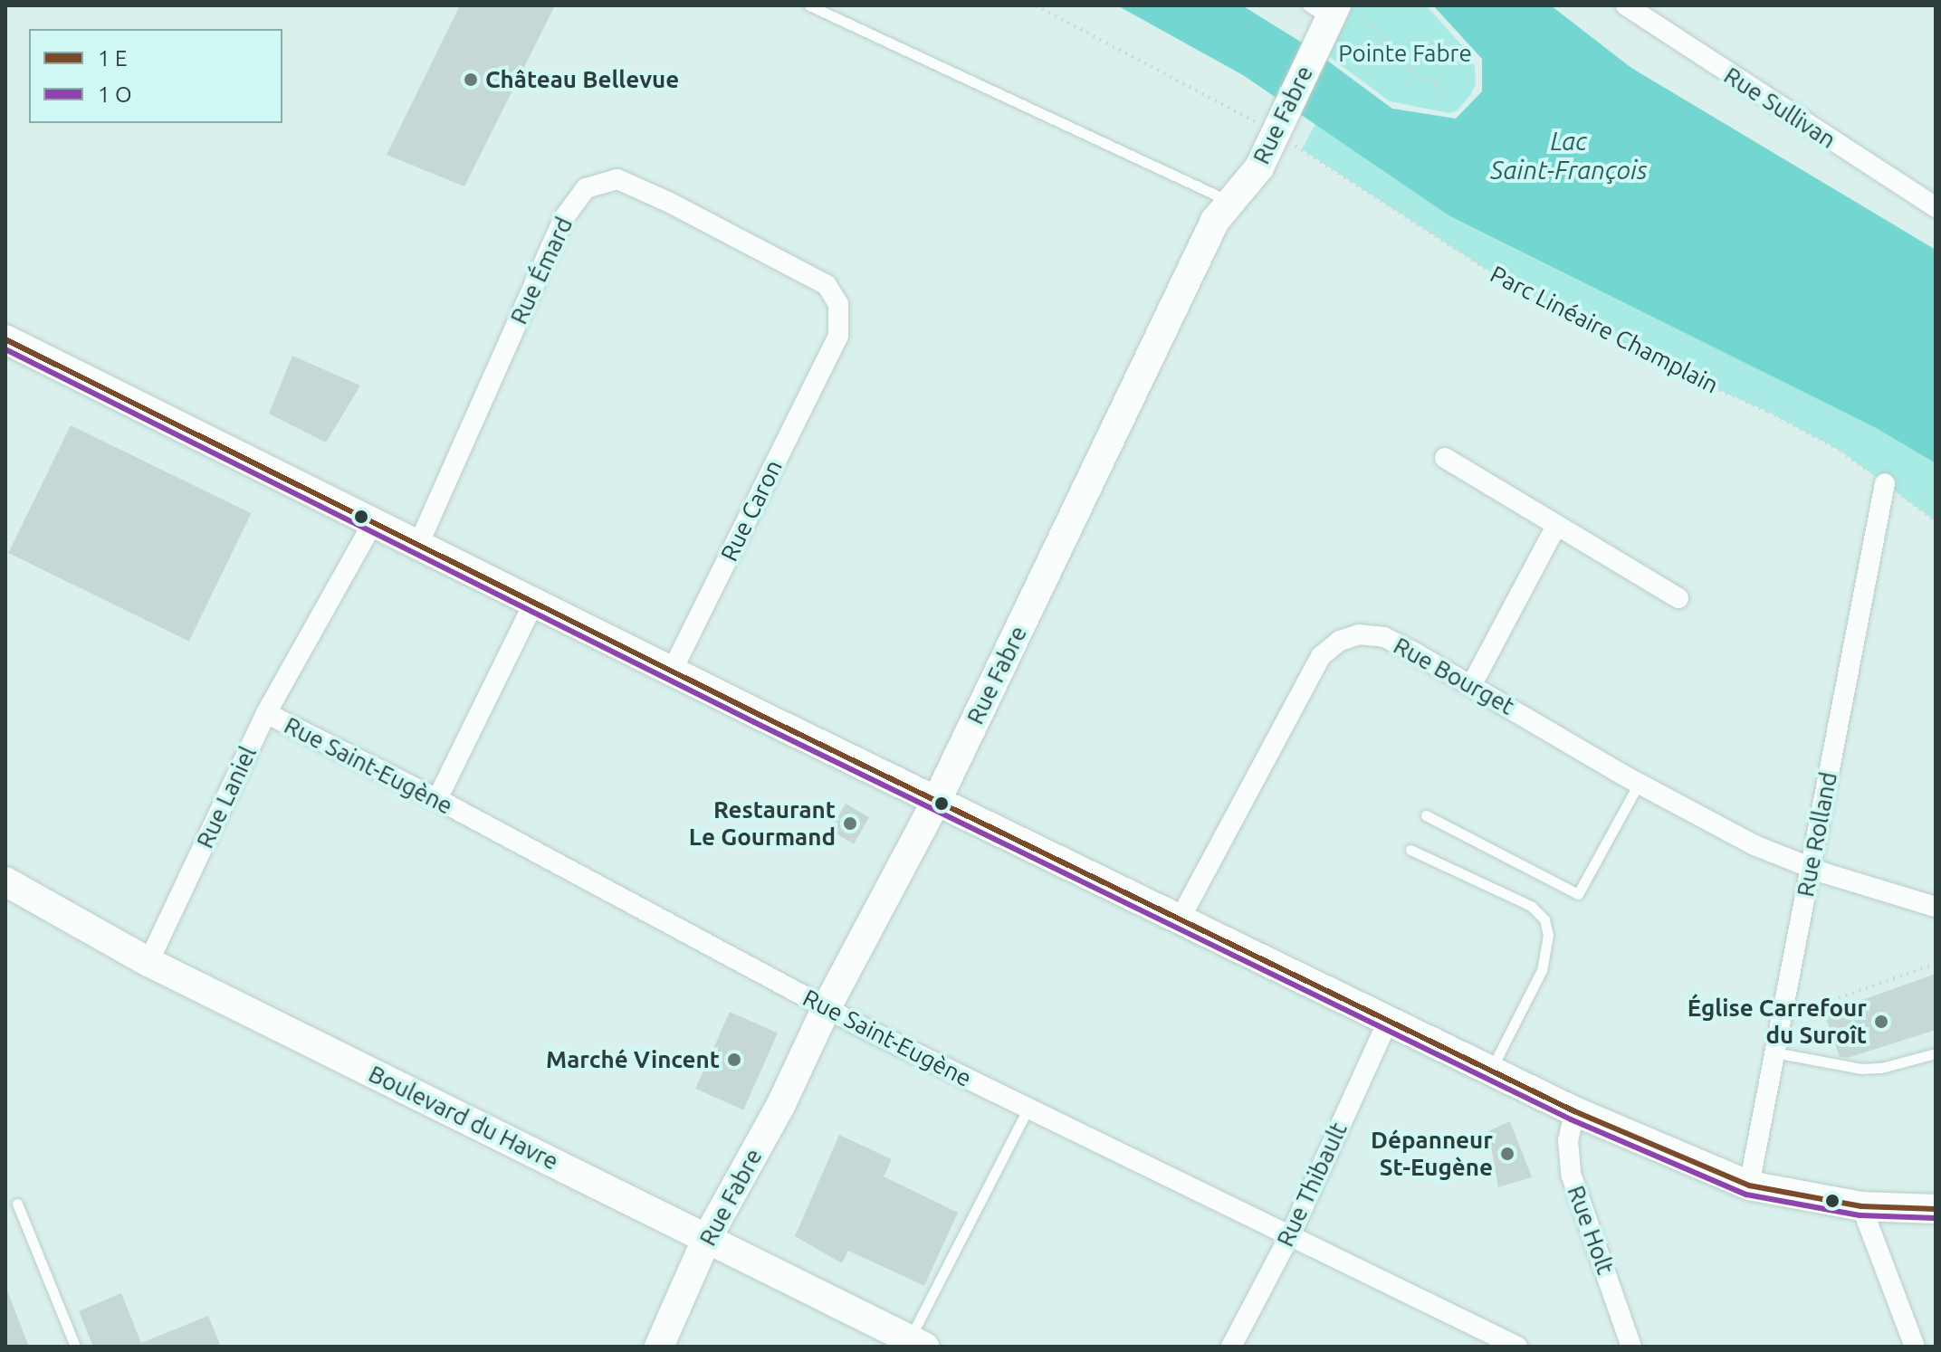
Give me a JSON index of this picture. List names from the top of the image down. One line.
{"streets":{"street":["Rue Sullivan","Rue Fabre","Rue Émard","Rue Caron","Rue Bourget","Rue Saint-Eugène","Rue Laniel","Rue Rolland","Boulevard du Havre","Rue Thibault","Rue Holt"],"path":["Parc Linéaire Champlain"]},"crossings":[["Rue Fabre","Parc Linéaire Champlain"],["Rue Fabre","Rue Saint-Eugène"],["Rue Fabre","Boulevard du Havre"],["Rue Émard","Rue Caron"],["Parc Linéaire Champlain","Rue Rolland"],["Rue Bourget","Rue Rolland"],["Rue Saint-Eugène","Rue Laniel"],["Rue Saint-Eugène","Rue Thibault"],["Rue Laniel","Boulevard du Havre"]],"water":["Lac Saint-François"],"parks":["Pointe Fabre"],"places":["Château Bellevue","Restaurant Le Gourmand","Église Carrefour du Suroît","Marché Vincent","Dépanneur St-Eugène"],"legend":["1 E","1 O"]}
